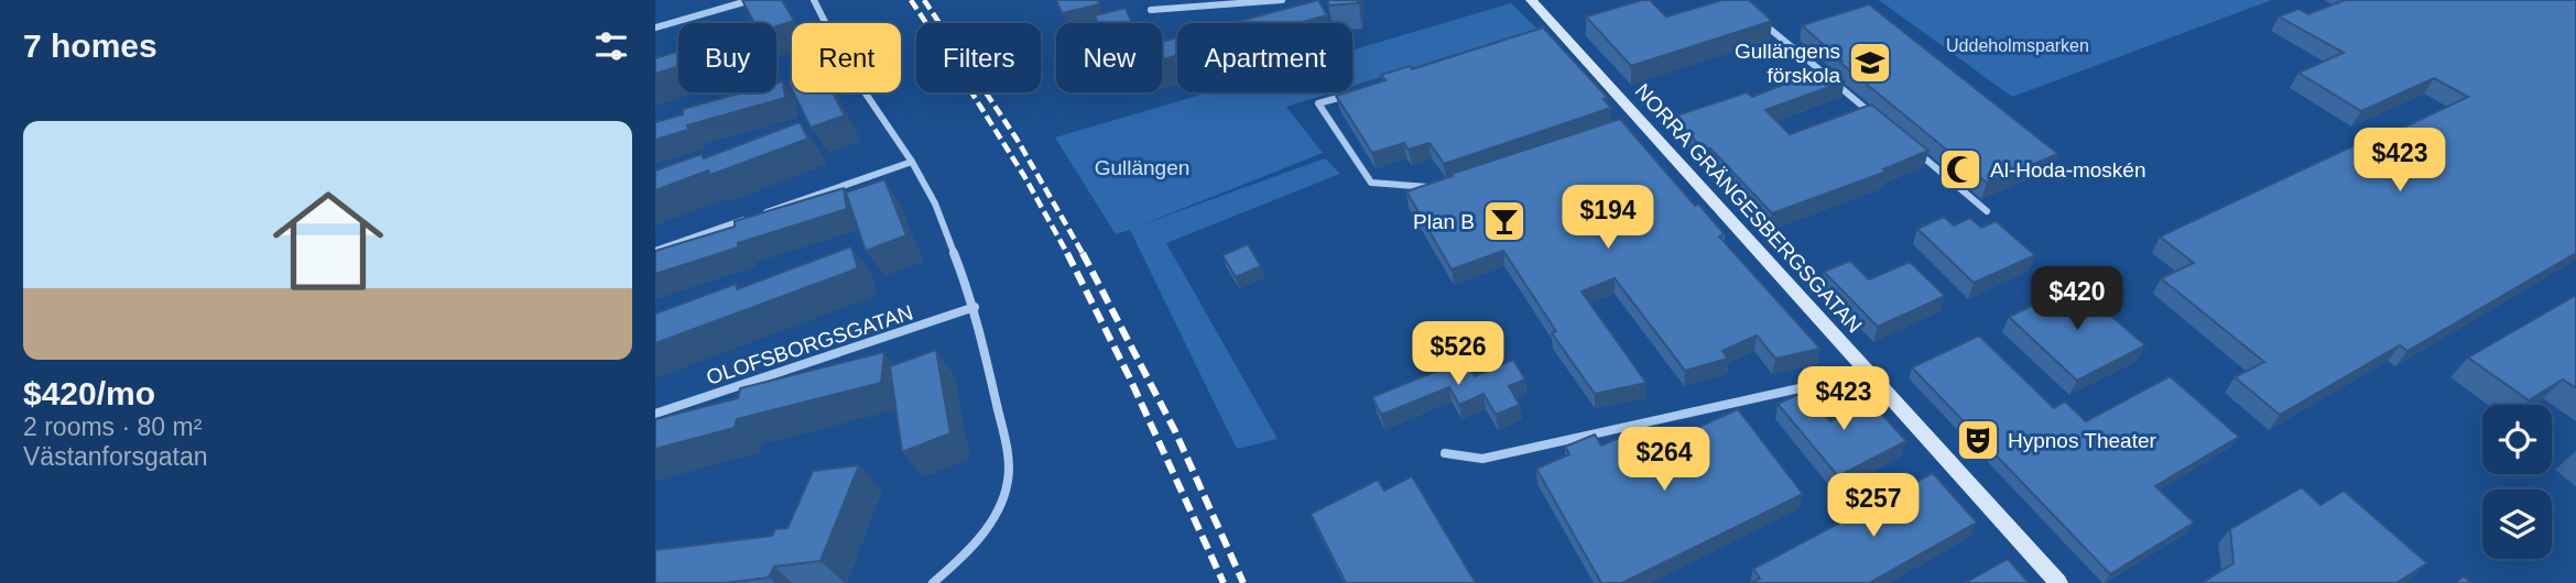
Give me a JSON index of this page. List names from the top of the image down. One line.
{"streets":{"street":["NORRA GRÄNGESBERGSGATAN","OLOFSBORGSGATAN"]},"parks":["Uddeholmsparken","Gullängen"],"places":{"school or university":["Gullängens förskola"],"mosque":["Al-Hoda-moskén"],"bar":["Plan B"],"theatre":["Hypnos Theater"]},"page":{"heading":"7 homes","chip":["Buy","Rent","Filters","New","Apartment"],"list":[{"name":"$420/mo","note":"2 rooms · 80 m² · Västanforsgatan"}],"price":["$423","$194","$420","$526","$423","$264","$257"]}}
